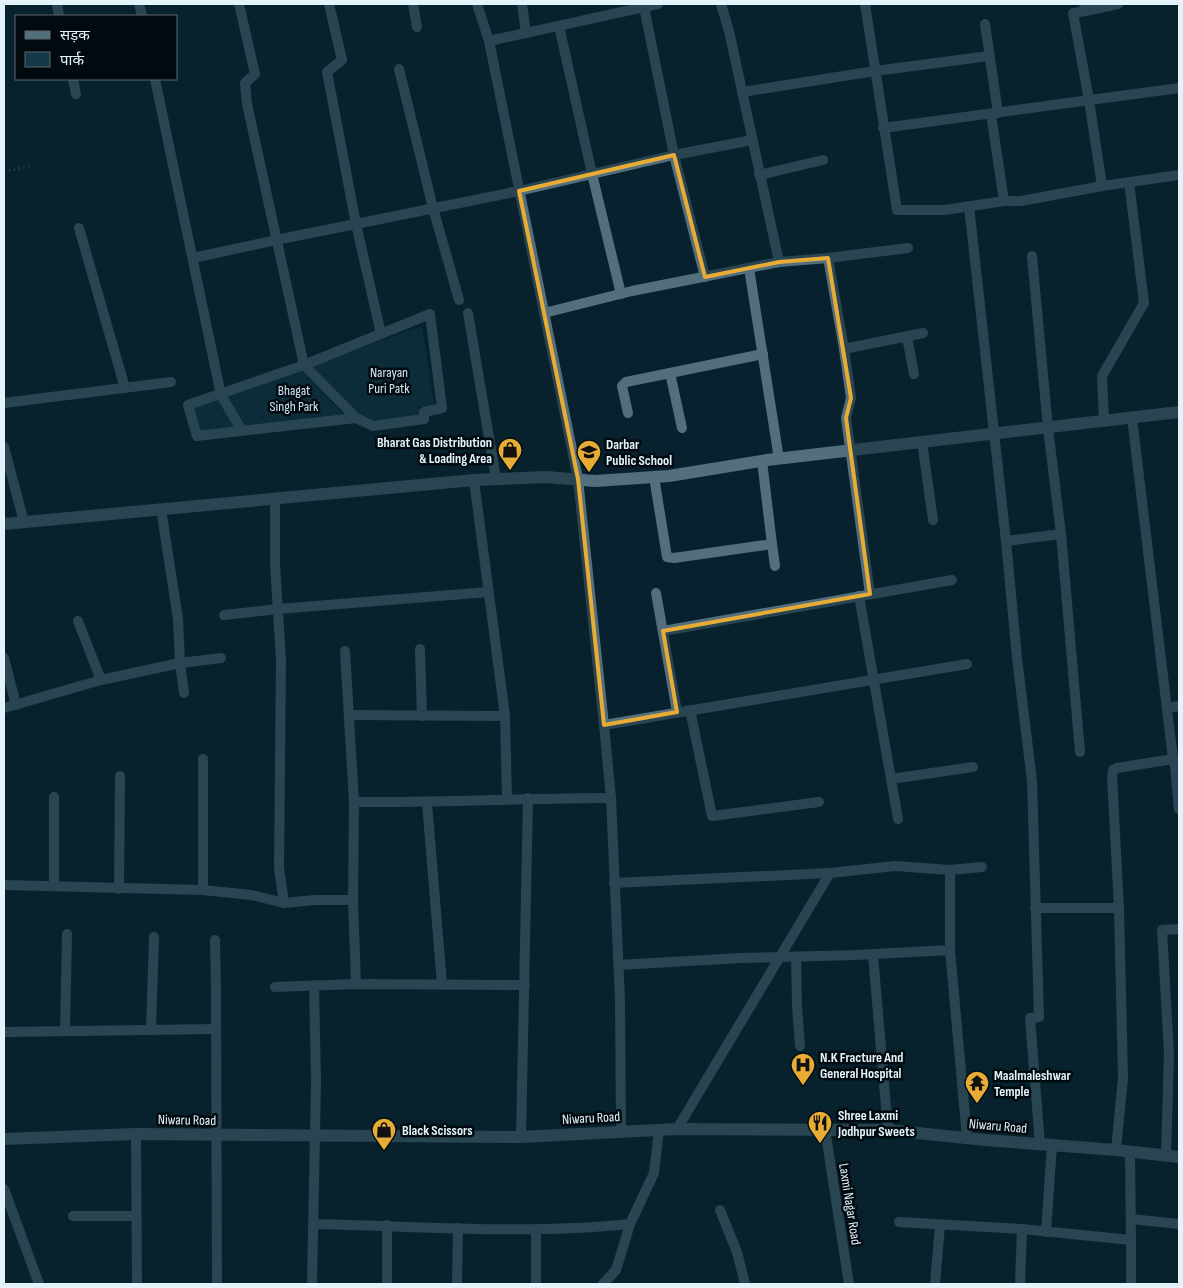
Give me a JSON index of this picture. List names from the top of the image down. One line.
{"streets":{"street":["Niwaru Road","Laxmi Nagar Road"]},"crossings":[["Niwaru Road","Laxmi Nagar Road"]],"parks":["Narayan Puri Patk","Bhagat Singh Park"],"places":{"shop":["Bharat Gas Distribution & Loading Area","Black Scissors"],"school or university":["Darbar Public School"],"hospital":["N.K Fracture And General Hospital"],"temple":["Maalmaleshwar Temple"],"restaurant":["Shree Laxmi Jodhpur Sweets"]},"legend":["सड़क","पार्क"]}
